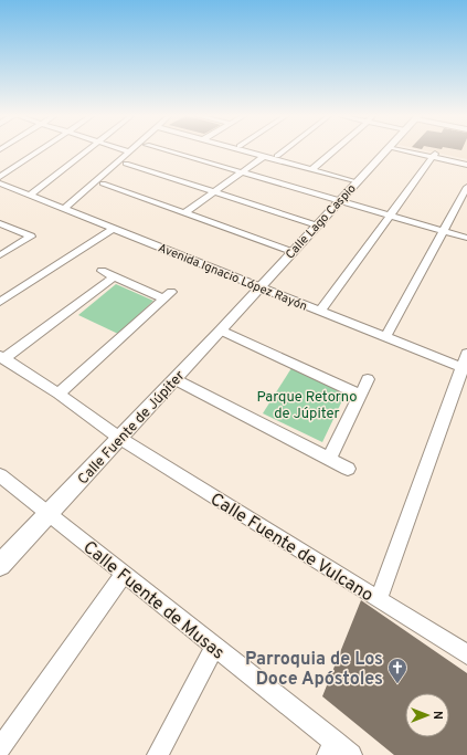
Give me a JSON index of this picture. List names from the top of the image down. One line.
{"streets":{"street":["Calle Lago Caspio","Avenida Ignacio López Rayón","Calle Fuente de Júpiter","Calle Fuente de Vulcano","Calle Fuente de Musas"]},"crossings":[["Calle Lago Caspio","Avenida Ignacio López Rayón"],["Calle Lago Caspio","Calle Fuente de Júpiter"],["Avenida Ignacio López Rayón","Calle Fuente de Júpiter"],["Calle Fuente de Júpiter","Calle Fuente de Vulcano"],["Calle Fuente de Júpiter","Calle Fuente de Musas"]],"parks":["Parque Retorno de Júpiter"],"places":{"church":["Parroquia de Los Doce Apóstoles"]},"north":"right"}
